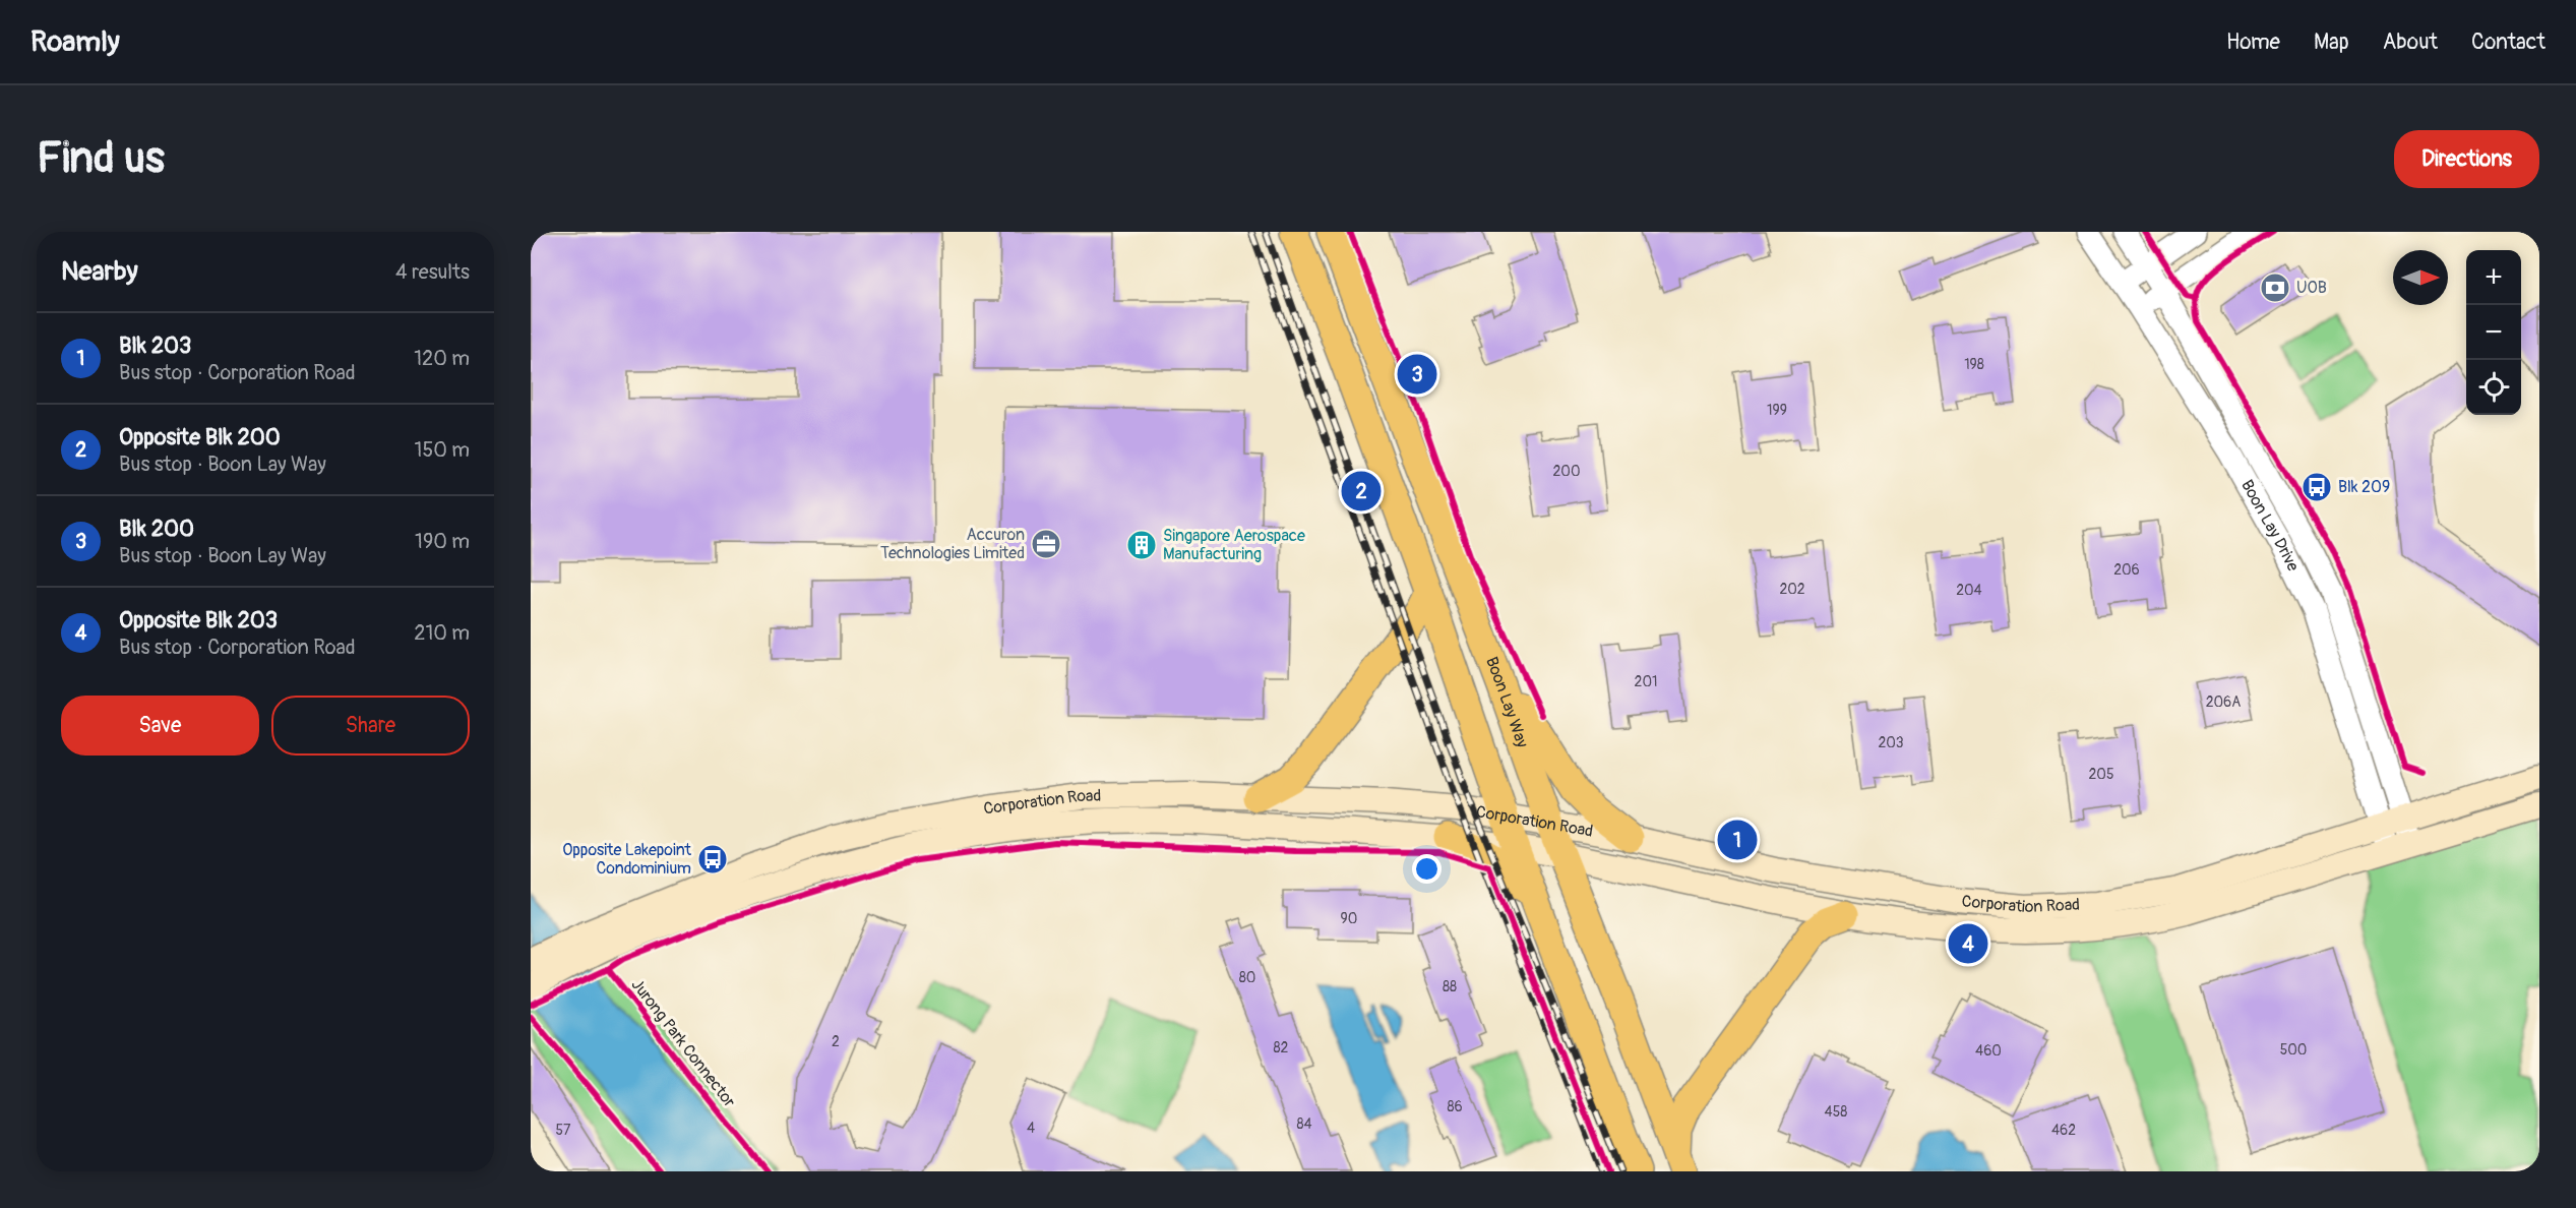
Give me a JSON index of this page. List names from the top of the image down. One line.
{"streets":{"main road":["Boon Lay Way","Corporation Road"],"street":["Boon Lay Drive"],"cycle path":["Jurong Park Connector"]},"crossings":[["Boon Lay Drive","Corporation Road"],["Boon Lay Way","Corporation Road"]],"places":{"bank":["UOB"],"bus stop":["Blk 209","Opposite Lakepoint Condominium"],"office":["Accuron Technologies Limited"],"building":["Singapore Aerospace Manufacturing"]},"house_numbers":["198","199","200","206","202","204","201","206A","203","205","90","80","88","2","82","500","460","86","458","84","4","57","462"],"north":"right","page":{"header":"Roamly","nav":["Home","Map","About","Contact"],"buttons":["Directions",["Save","Share"]],"title":"Find us","heading":["Nearby","4 results"],"map_buttons":["+","−"],"list":[{"mark":"1","name":"Blk 203","note":"Bus stop · Corporation Road","value":"120 m"},{"mark":"2","name":"Opposite Blk 200","note":"Bus stop · Boon Lay Way","value":"150 m"},{"mark":"3","name":"Blk 200","note":"Bus stop · Boon Lay Way","value":"190 m"},{"mark":"4","name":"Opposite Blk 203","note":"Bus stop · Corporation Road","value":"210 m"}],"pins":["3","2","1","4"]}}
